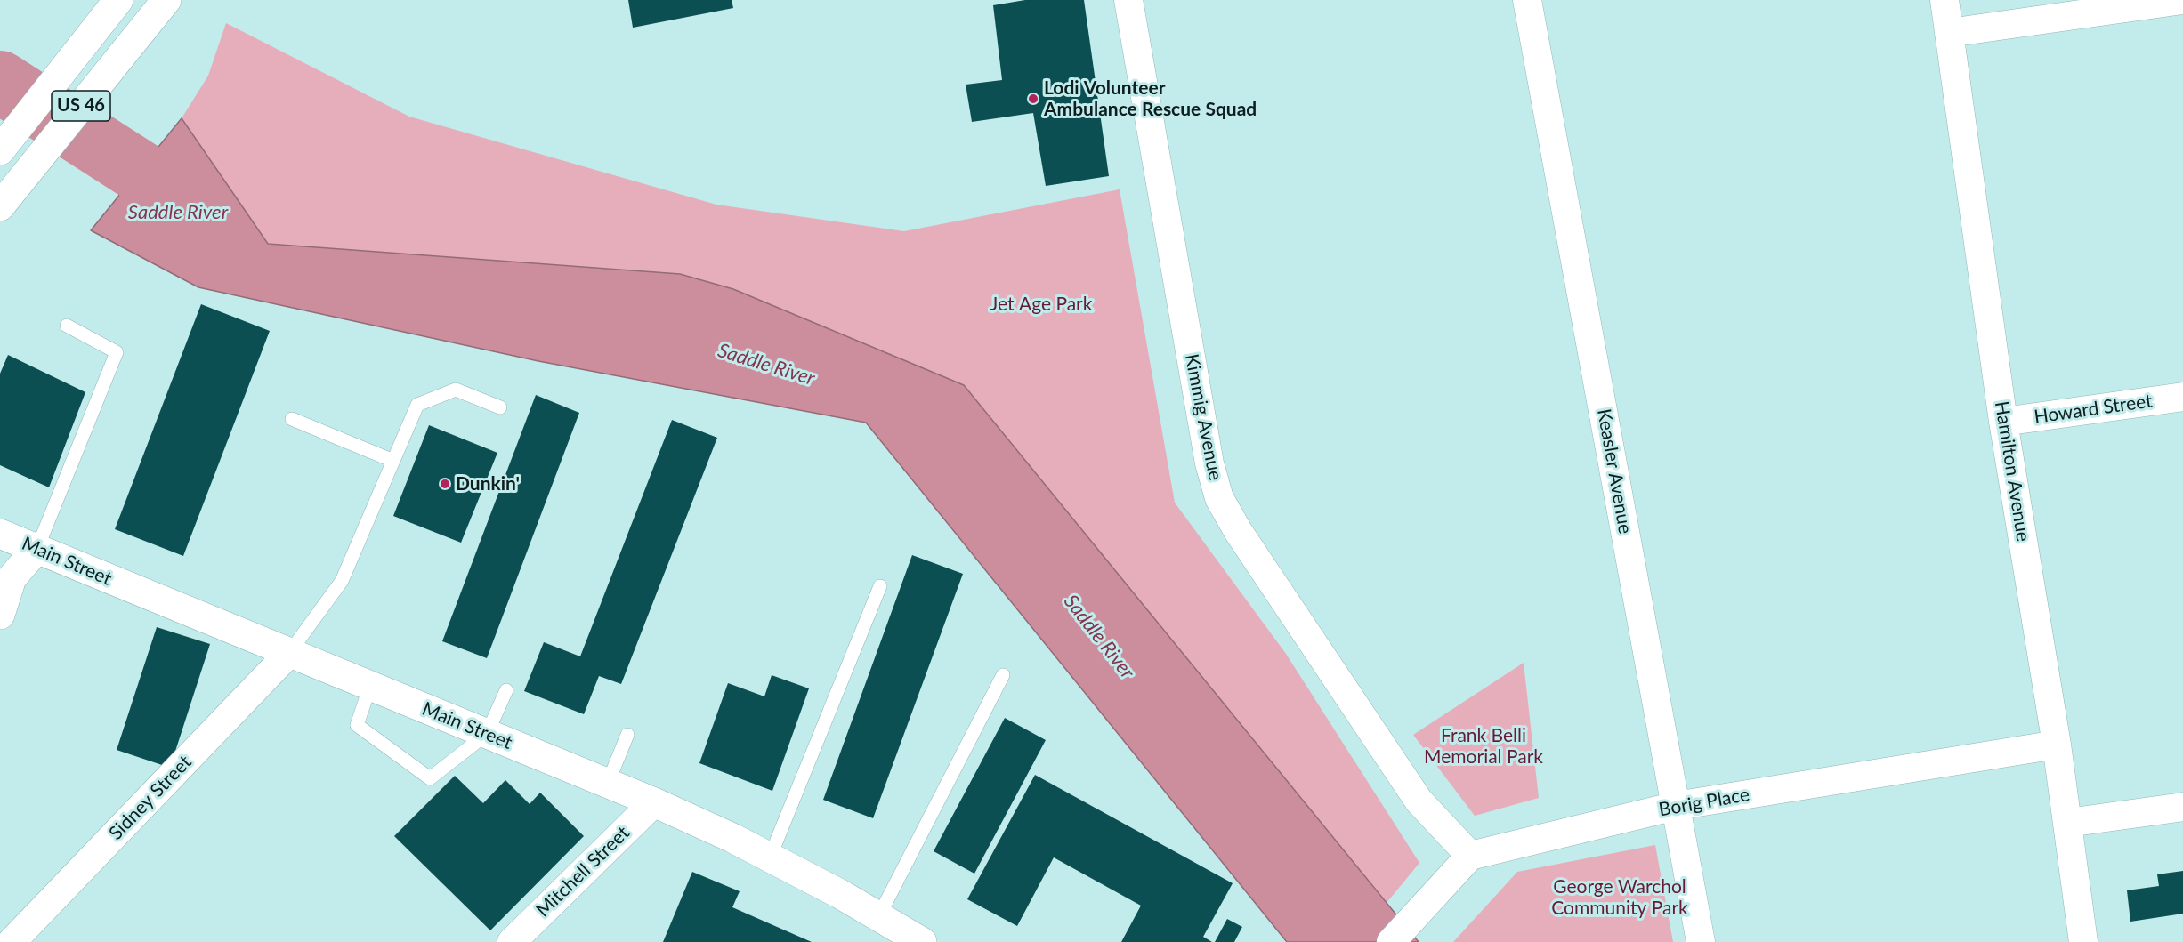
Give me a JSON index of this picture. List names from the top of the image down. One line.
{"streets":{"main road":["US 46","Main Street"],"street":["Howard Street","Kimmig Avenue","Keasler Avenue","Hamilton Avenue","Sidney Street","Borig Place","Mitchell Street"]},"crossings":[["Howard Street","Hamilton Avenue"],["Kimmig Avenue","Borig Place"],["Keasler Avenue","Borig Place"],["Hamilton Avenue","Borig Place"],["Main Street","Sidney Street"],["Main Street","Mitchell Street"]],"water":["Saddle River"],"parks":["Jet Age Park","Frank Belli Memorial Park","George Warchol Community Park"],"places":["Lodi Volunteer Ambulance Rescue Squad","Dunkin'"]}
